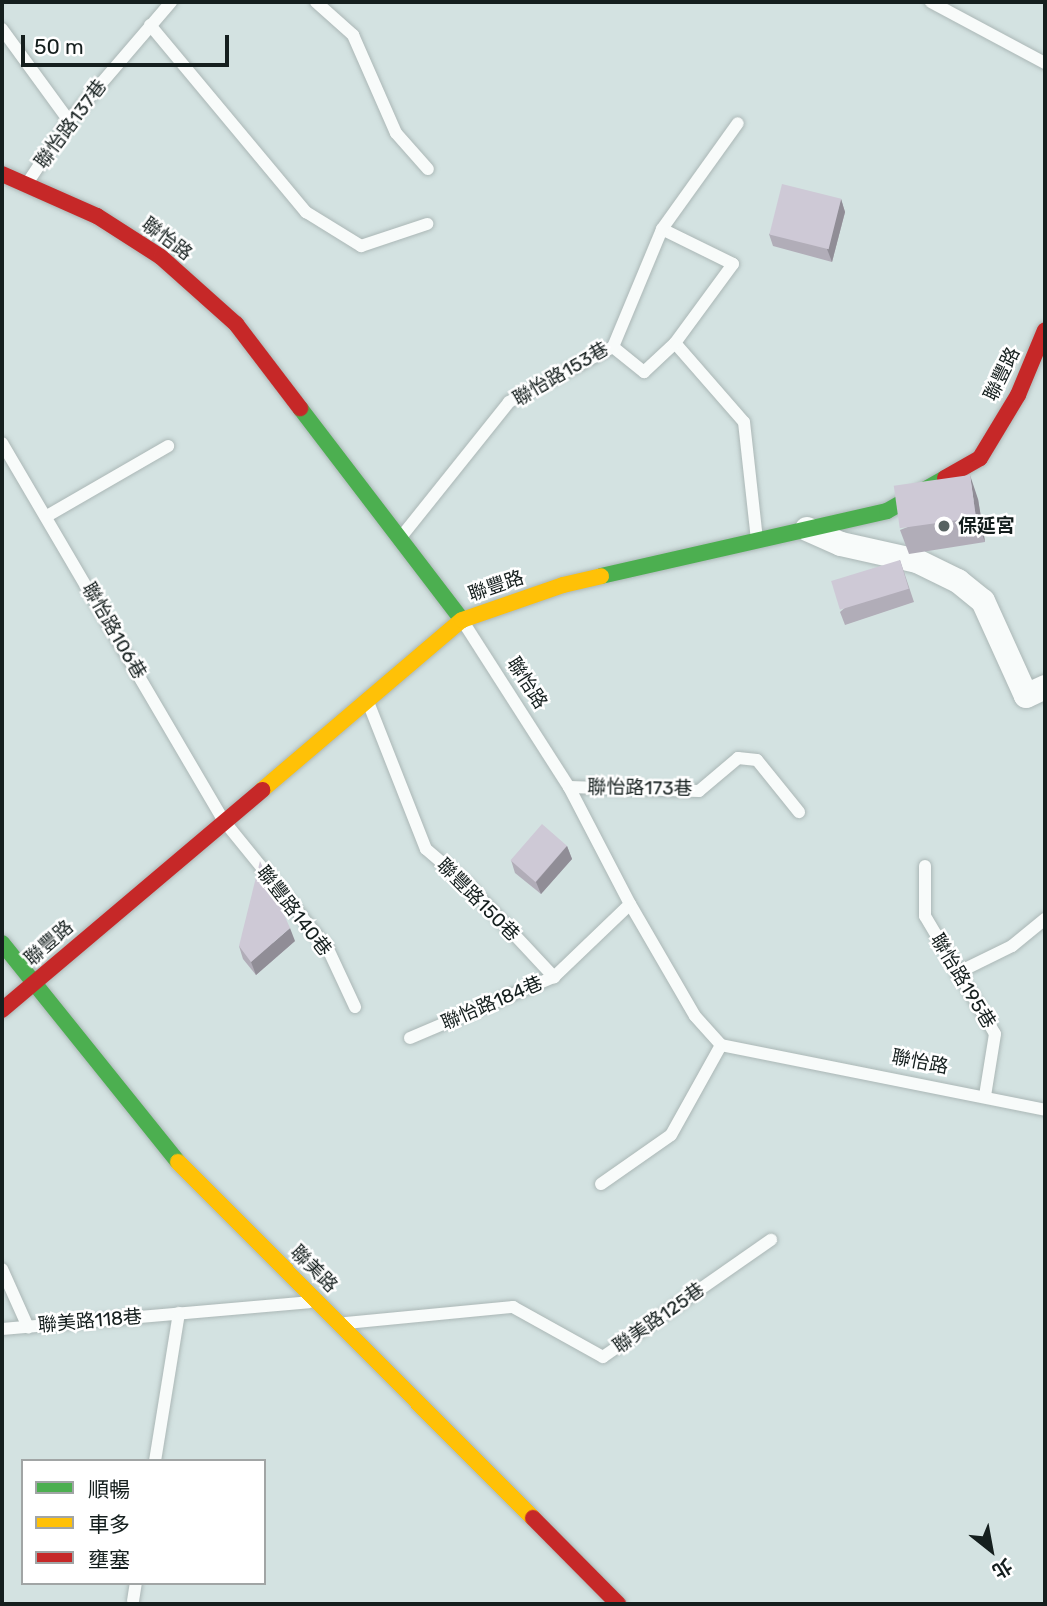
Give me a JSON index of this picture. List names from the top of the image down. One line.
{"streets":{"street":["聯怡路","聯豐路","聯美路"],"lane":["聯怡路137巷","聯怡路153巷","聯怡路106巷","聯怡路173巷","聯豐路150巷","聯豐路140巷","聯怡路195巷","聯怡路184巷","聯美路125巷","聯美路118巷"]},"crossings":[["聯怡路137巷","聯怡路"],["聯怡路","聯怡路153巷"],["聯怡路","聯豐路"],["聯怡路","聯怡路173巷"],["聯怡路","聯怡路195巷"],["聯怡路","聯怡路184巷"],["聯豐路","聯怡路106巷"],["聯豐路","聯豐路150巷"],["聯豐路","聯豐路140巷"],["聯豐路","聯美路"],["聯怡路106巷","聯豐路140巷"],["聯豐路150巷","聯怡路184巷"],["聯美路","聯美路125巷"],["聯美路","聯美路118巷"]],"places":["保延宮"],"legend":["順暢","車多","壅塞"],"scale_bar":"50 m","north":"bottom right"}
